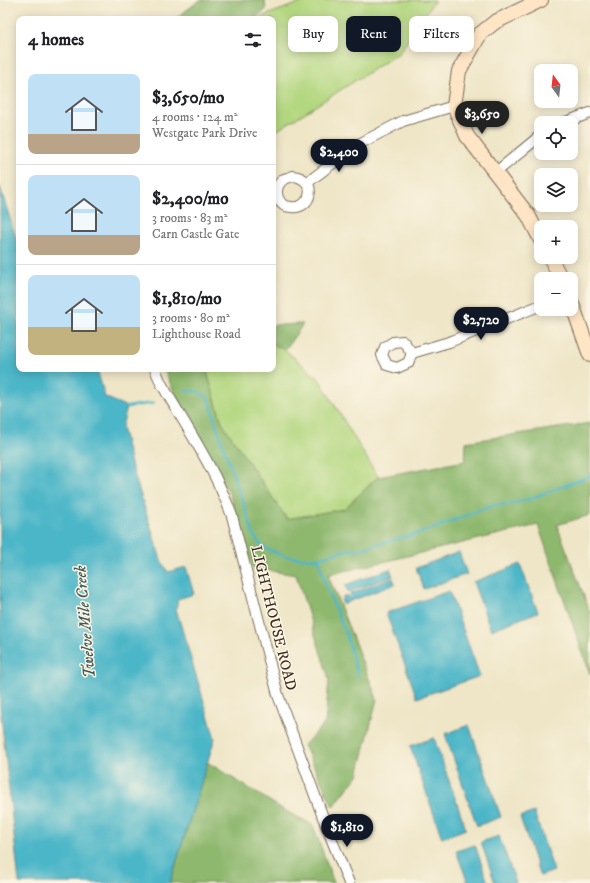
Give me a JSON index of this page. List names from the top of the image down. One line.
{"streets":{"street":["LIGHTHOUSE ROAD"]},"water":["Twelve Mile Creek"],"north":"top","page":{"chip":["Buy","Rent","Filters"],"heading":"4 homes","map_buttons":["+","−"],"list":[{"name":"$3,650/mo","note":"4 rooms · 124 m² · Westgate Park Drive"},{"name":"$2,400/mo","note":"3 rooms · 83 m² · Carn Castle Gate"},{"name":"$1,810/mo","note":"3 rooms · 80 m² · Lighthouse Road"}],"price":["$3,650","$2,400","$2,720","$1,810"]}}
